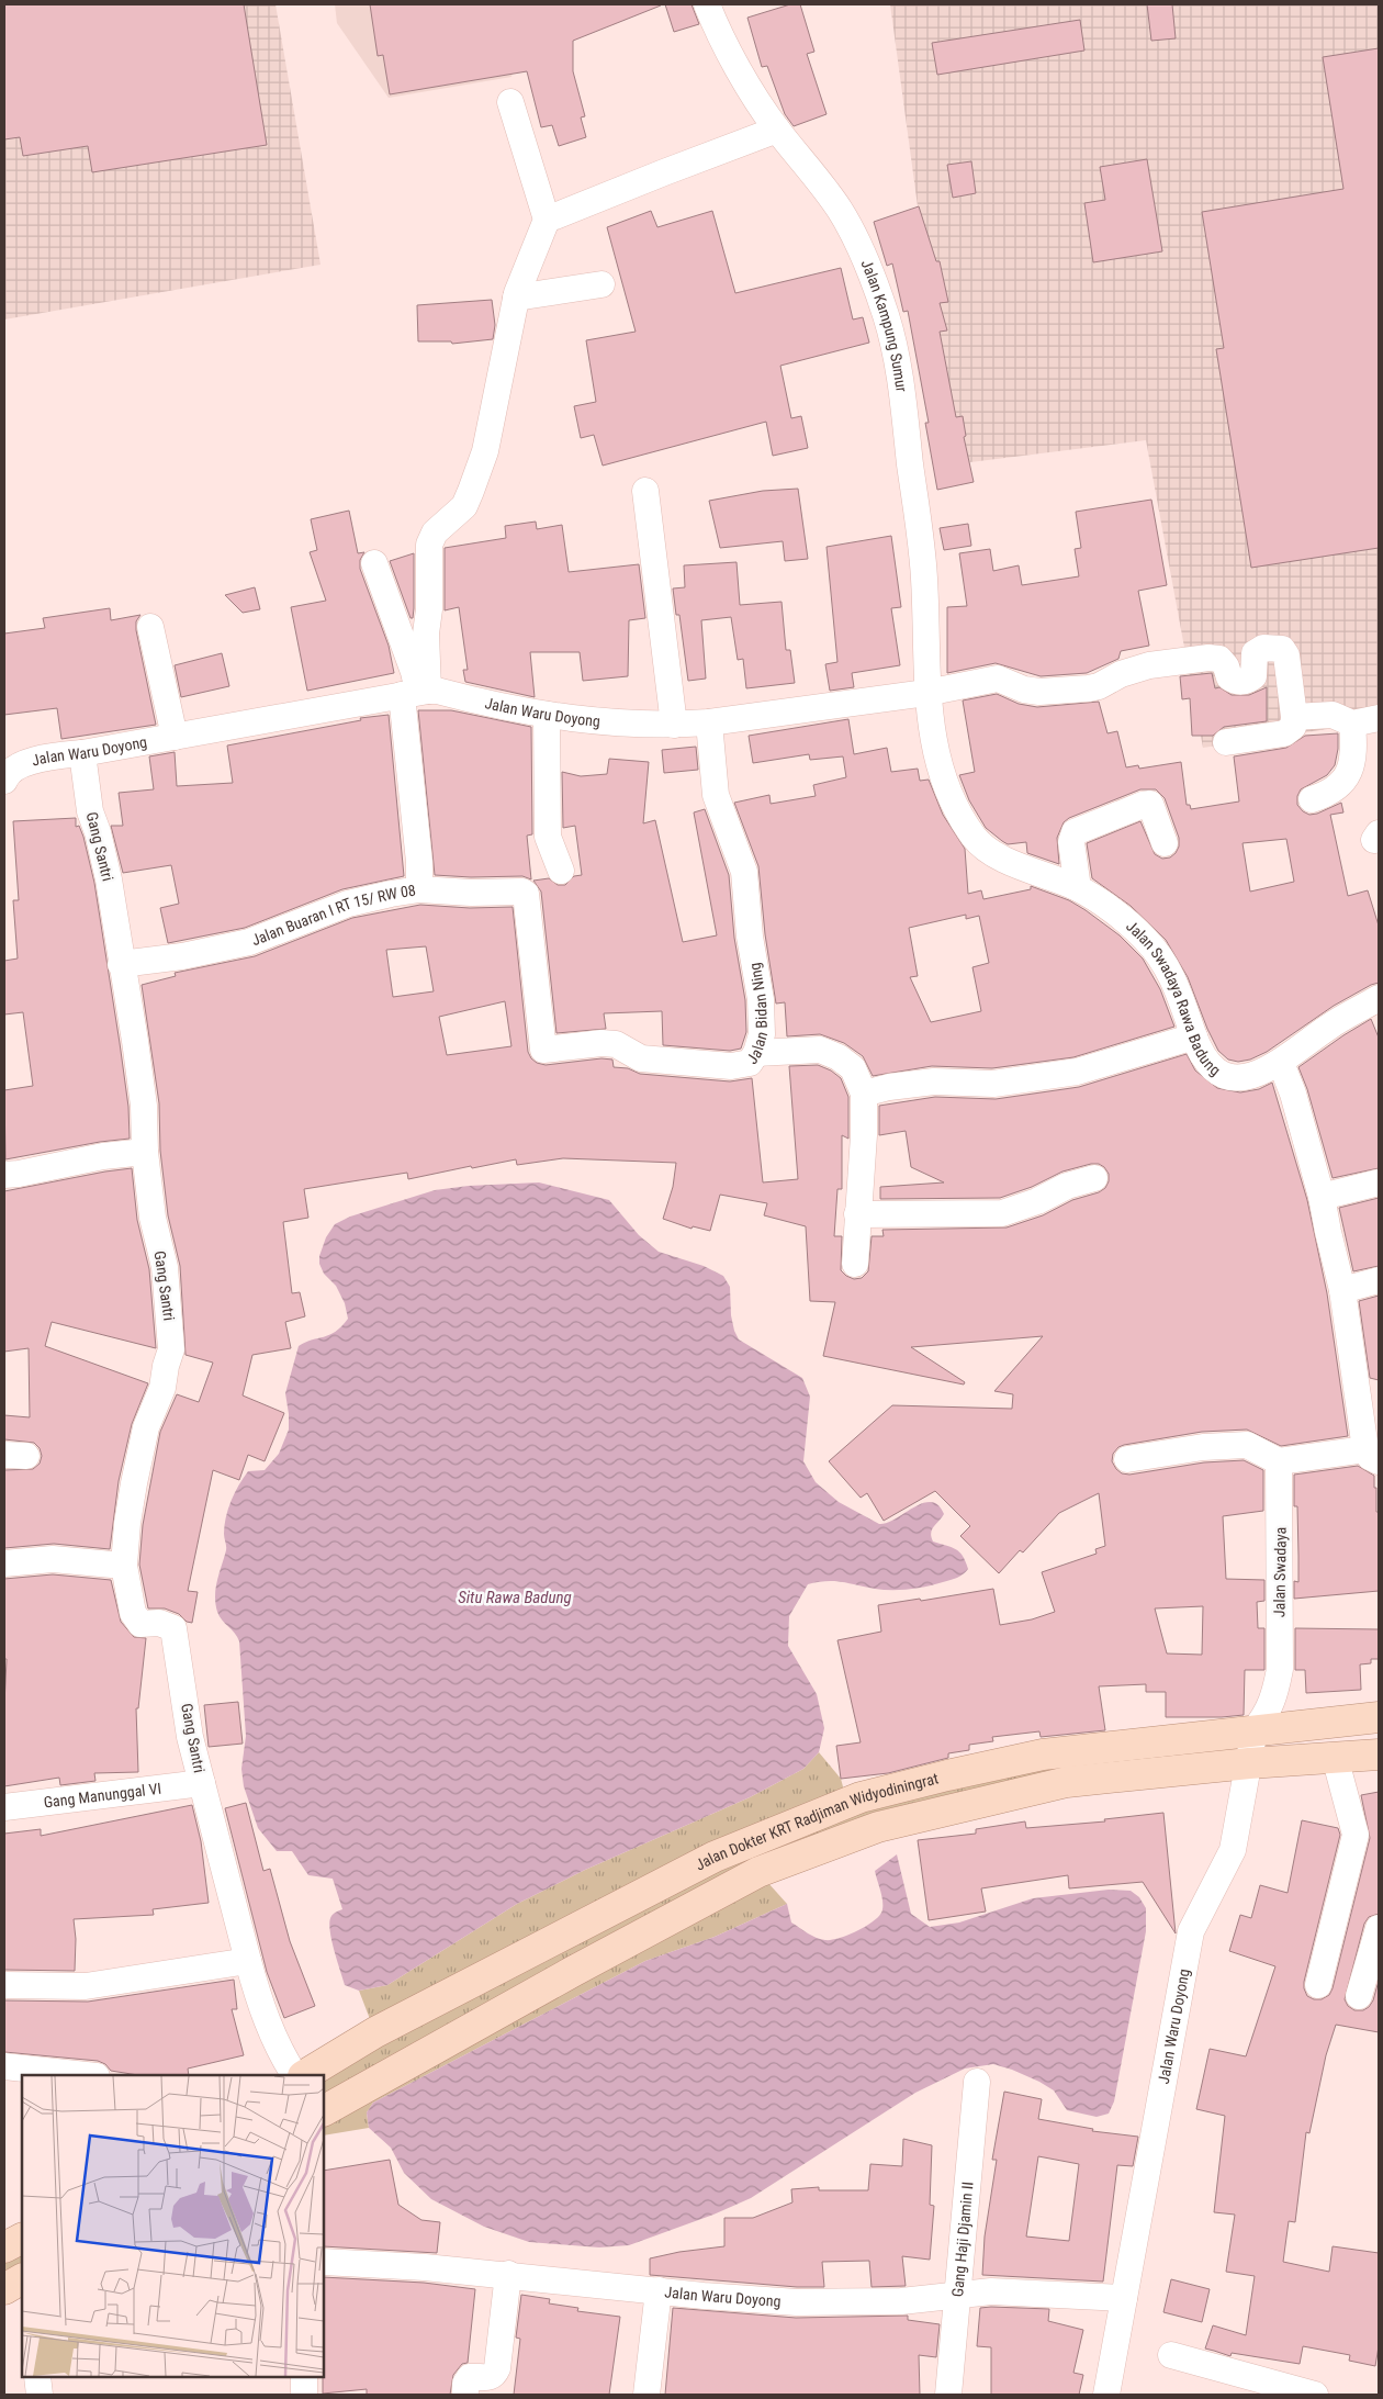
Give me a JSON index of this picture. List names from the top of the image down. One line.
{"streets":{"main road":["Jalan Dokter KRT Radjiman Widyodiningrat"],"street":["Jalan Kampung Sumur","Jalan Waru Doyong","Gang Santri","Jalan Buaran I RT 15/ RW 08","Jalan Swadaya Rawa Badung","Jalan Bidan Ning","Jalan Swadaya","Gang Manunggal VI","Gang Haji Djamin II"]},"crossings":[["Jalan Kampung Sumur","Jalan Waru Doyong"],["Jalan Kampung Sumur","Jalan Swadaya Rawa Badung"],["Jalan Waru Doyong","Gang Santri"],["Jalan Waru Doyong","Jalan Buaran I RT 15/ RW 08"],["Jalan Waru Doyong","Jalan Swadaya Rawa Badung"],["Jalan Waru Doyong","Jalan Bidan Ning"],["Jalan Waru Doyong","Jalan Swadaya"],["Jalan Waru Doyong","Jalan Dokter KRT Radjiman Widyodiningrat"],["Jalan Waru Doyong","Gang Haji Djamin II"],["Gang Santri","Jalan Buaran I RT 15/ RW 08"],["Gang Santri","Gang Manunggal VI"],["Jalan Buaran I RT 15/ RW 08","Jalan Bidan Ning"],["Jalan Swadaya","Jalan Dokter KRT Radjiman Widyodiningrat"]],"water":["Situ Rawa Badung"]}
